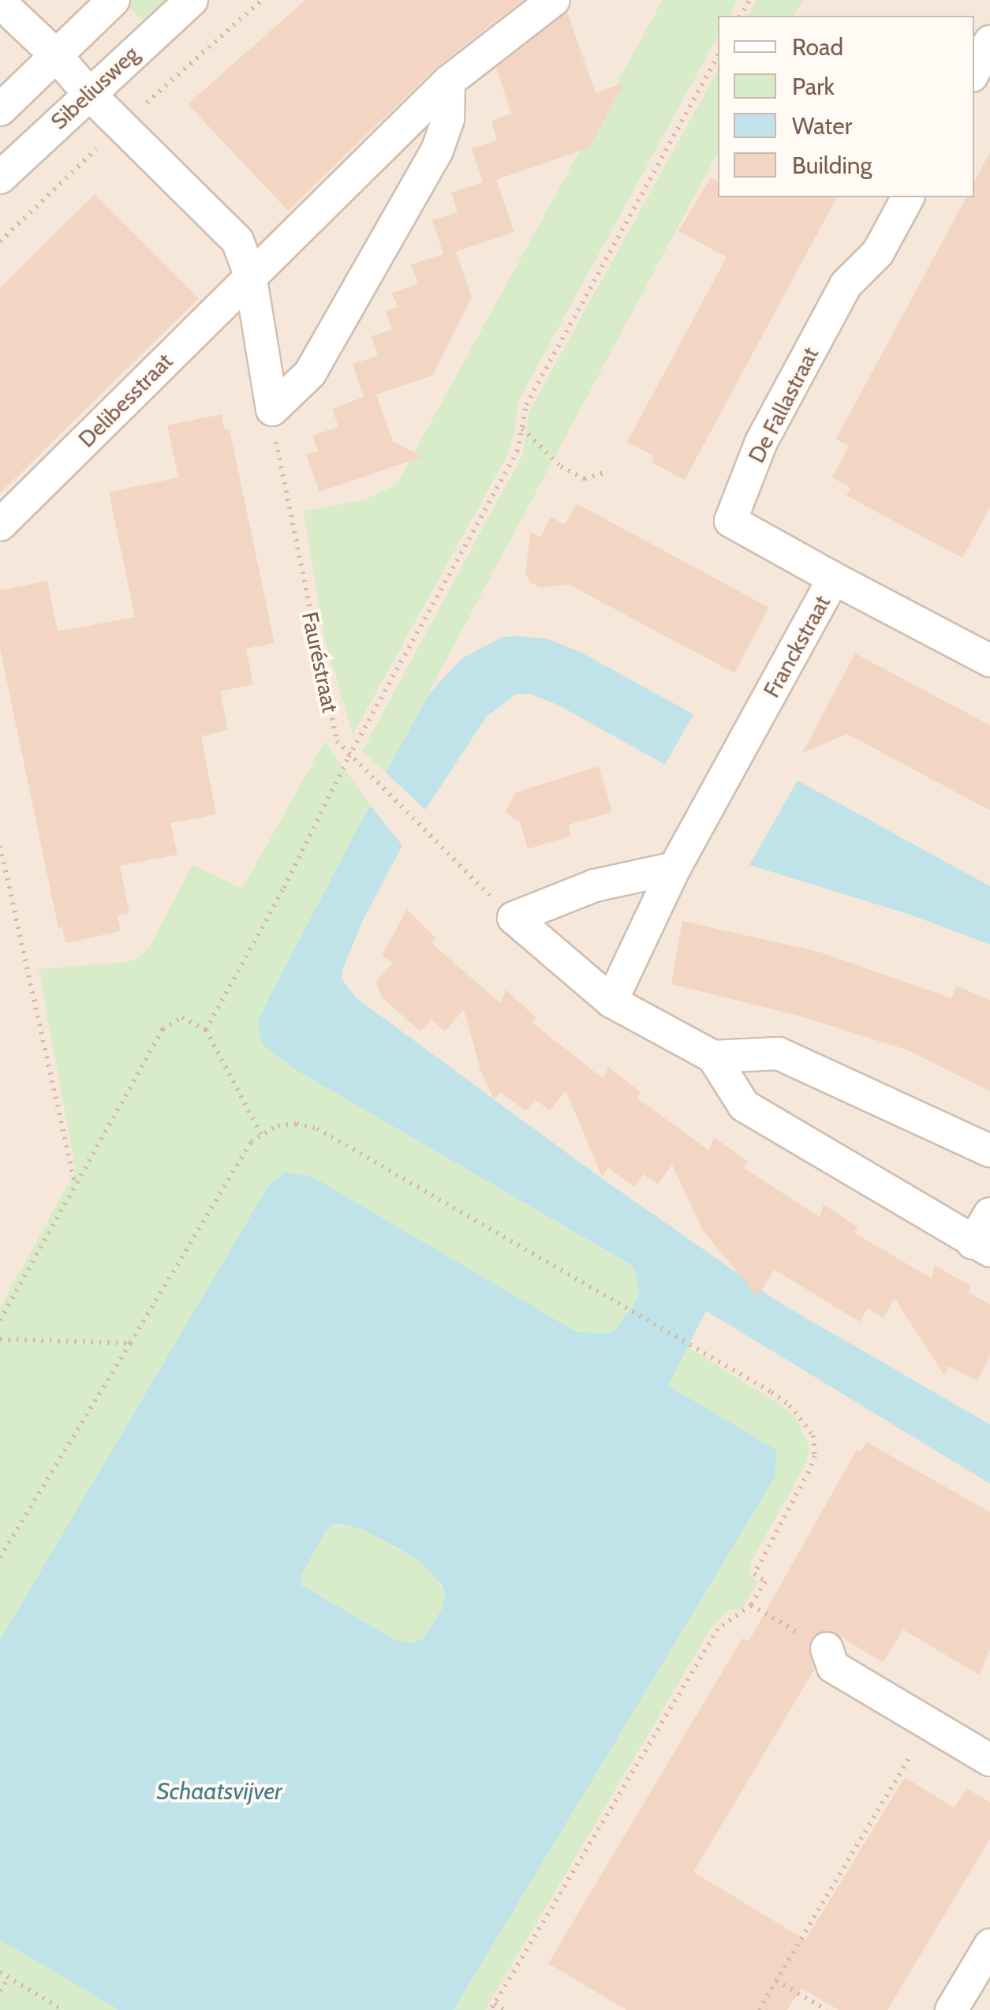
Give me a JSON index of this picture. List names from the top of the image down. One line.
{"streets":{"street":["Sibeliusweg","Delibesstraat","De Fallastraat","Franckstraat"],"path":["Fauréstraat"]},"crossings":[["De Fallastraat","Franckstraat"]],"water":["Schaatsvijver"],"legend":["Road","Park","Water","Building"]}
